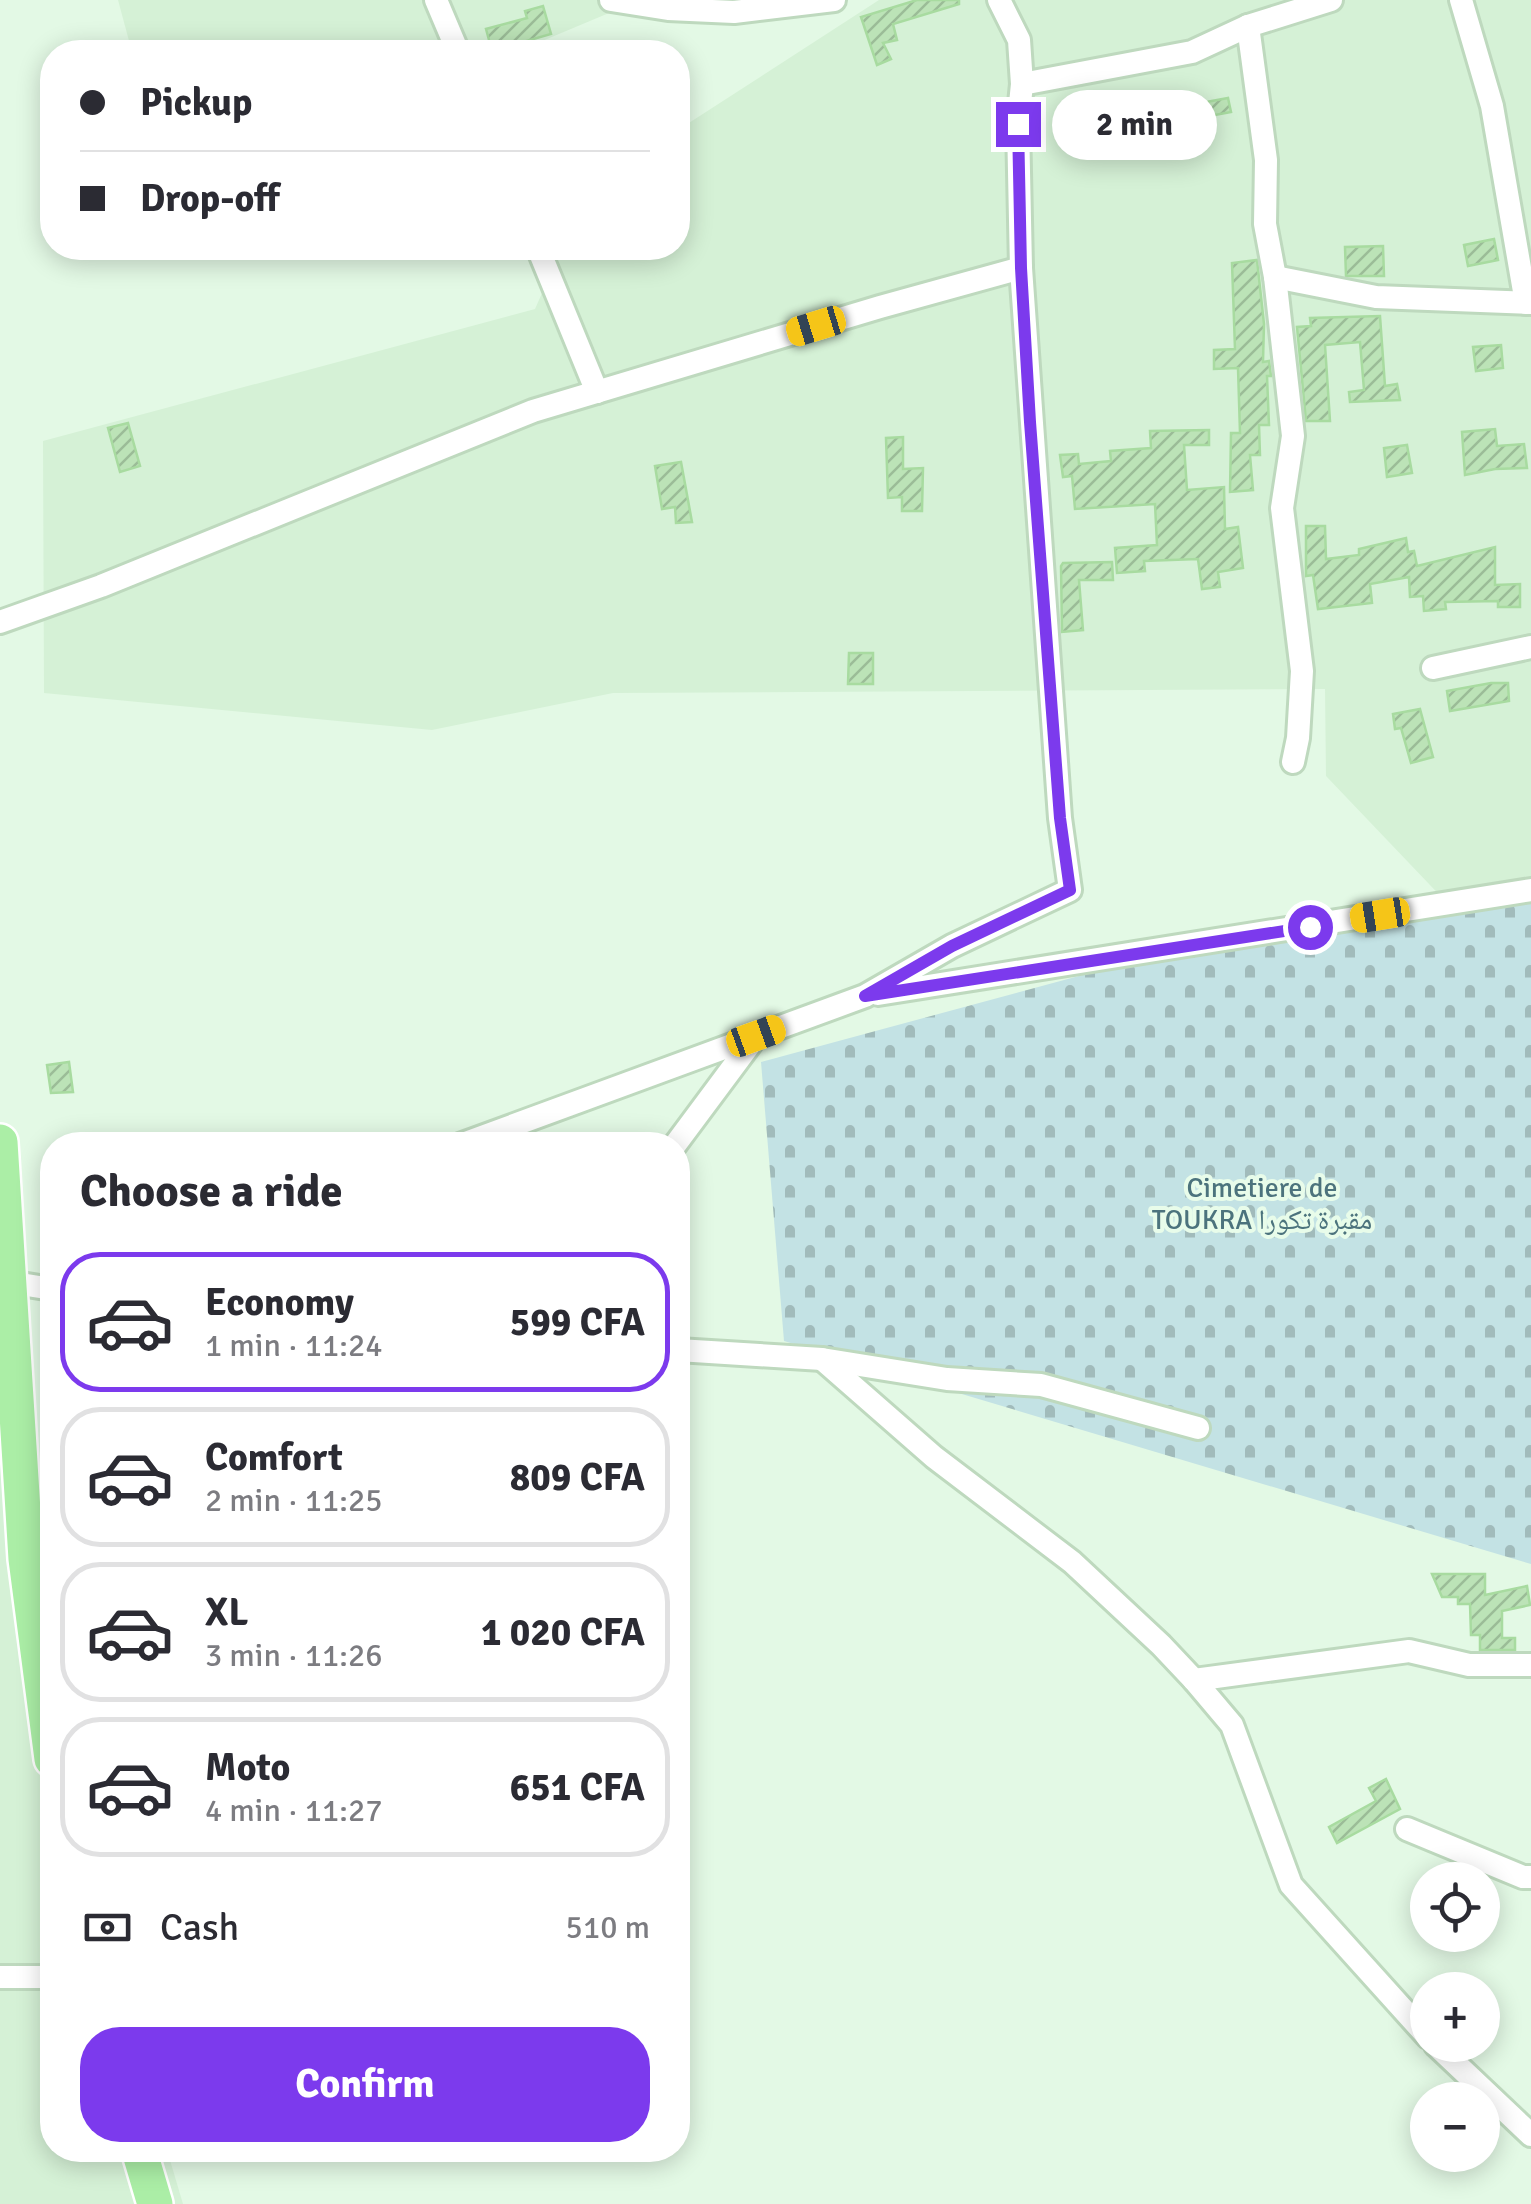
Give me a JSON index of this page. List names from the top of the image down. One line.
{"parks":["Cimetiere de TOUKRA مقبرة تكورا"],"page":{"banner":["Pickup","Drop-off"],"bubble":"2 min","heading":"Choose a ride","list":[{"name":"Economy","note":"1 min · 11:24","value":"599 CFA"},{"name":"Comfort","note":"2 min · 11:25","value":"809 CFA"},{"name":"XL","note":"3 min · 11:26","value":"1 020 CFA"},{"name":"Moto","note":"4 min · 11:27","value":"651 CFA"}],"map_buttons":["+","−"],"pay":["Cash","510 m"],"buttons":"Confirm"}}
